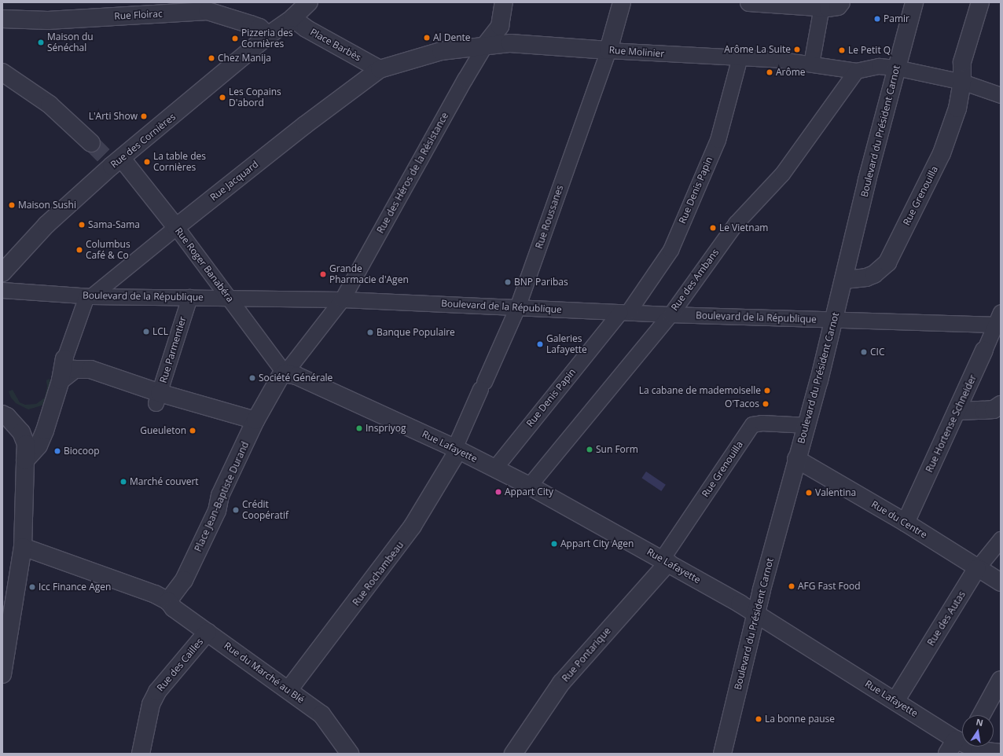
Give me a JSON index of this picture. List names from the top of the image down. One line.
{"streets":{"street":["Rue Floirac","Place Barbès","Rue Molinier","Boulevard du Président Carnot","Rue des Cornières","Rue des Héros de la Résistance","Rue Jacquard","Rue Denis Papin","Rue Grenouilla","Rue Roussanes","Rue Roger Banabéra","Rue des Ambans","Boulevard de la République","Rue Parmentier","Rue Hortense Schneider","Rue Lafayette","Place Jean-Baptiste Durand","Rue du Centre","Rue Rochambeau","Rue des Autas","Rue Pontarique","Rue des Cailles","Rue du Marché au Blé"]},"crossings":[["Rue Floirac","Rue des Cornières"],["Place Barbès","Rue Molinier"],["Place Barbès","Rue des Cornières"],["Place Barbès","Rue Jacquard"],["Rue Molinier","Boulevard du Président Carnot"],["Rue Molinier","Rue des Héros de la Résistance"],["Rue Molinier","Rue Jacquard"],["Rue Molinier","Rue Denis Papin"],["Rue Molinier","Rue Grenouilla"],["Rue Molinier","Rue Roussanes"],["Rue Molinier","Rue des Ambans"],["Boulevard du Président Carnot","Rue Grenouilla"],["Boulevard du Président Carnot","Boulevard de la République"],["Boulevard du Président Carnot","Rue Lafayette"],["Boulevard du Président Carnot","Rue du Centre"],["Rue des Cornières","Rue Roger Banabéra"],["Rue des Héros de la Résistance","Rue Roger Banabéra"],["Rue des Héros de la Résistance","Boulevard de la République"],["Rue des Héros de la Résistance","Rue Lafayette"],["Rue des Héros de la Résistance","Place Jean-Baptiste Durand"],["Rue Jacquard","Rue Roger Banabéra"],["Rue Jacquard","Boulevard de la République"],["Rue Denis Papin","Boulevard de la République"],["Rue Denis Papin","Rue Lafayette"],["Rue Grenouilla","Rue Lafayette"],["Rue Grenouilla","Rue Pontarique"],["Rue Roussanes","Boulevard de la République"],["Rue Roussanes","Rue Lafayette"],["Rue Roussanes","Rue Rochambeau"],["Rue Roger Banabéra","Boulevard de la République"],["Rue Roger Banabéra","Rue Lafayette"],["Rue Roger Banabéra","Place Jean-Baptiste Durand"],["Rue des Ambans","Boulevard de la République"],["Rue des Ambans","Rue Lafayette"],["Boulevard de la République","Rue Parmentier"],["Boulevard de la République","Rue Hortense Schneider"],["Rue Hortense Schneider","Rue du Centre"],["Rue Lafayette","Place Jean-Baptiste Durand"],["Rue Lafayette","Rue Rochambeau"],["Rue Lafayette","Rue des Autas"],["Rue Lafayette","Rue Pontarique"],["Place Jean-Baptiste Durand","Rue du Marché au Blé"],["Rue du Centre","Rue des Autas"],["Rue Rochambeau","Rue du Marché au Blé"],["Rue des Cailles","Rue du Marché au Blé"]],"places":["Pamir","Al Dente","Pizzeria des Cornières","Maison du Sénéchal","Arôme La Suite","Le Petit Q","Chez Manija","Arôme","Les Copains D'abord","L'Arti Show","La table des Cornières","Maison Sushi","Sama-Sama","Le Vietnam","Columbus Café & Co","Grande Pharmacie d'Agen","BNP Paribas","LCL","Banque Populaire","Galeries Lafayette","CIC","Société Générale","La cabane de mademoiselle","O'Tacos","Inspriyog","Gueuleton","Sun Form","Biocoop","Marché couvert","Appart City","Valentina","Crédit Coopératif","Appart City Agen","AFG Fast Food","Icc Finance Agen","La bonne pause"],"north":"top"}
